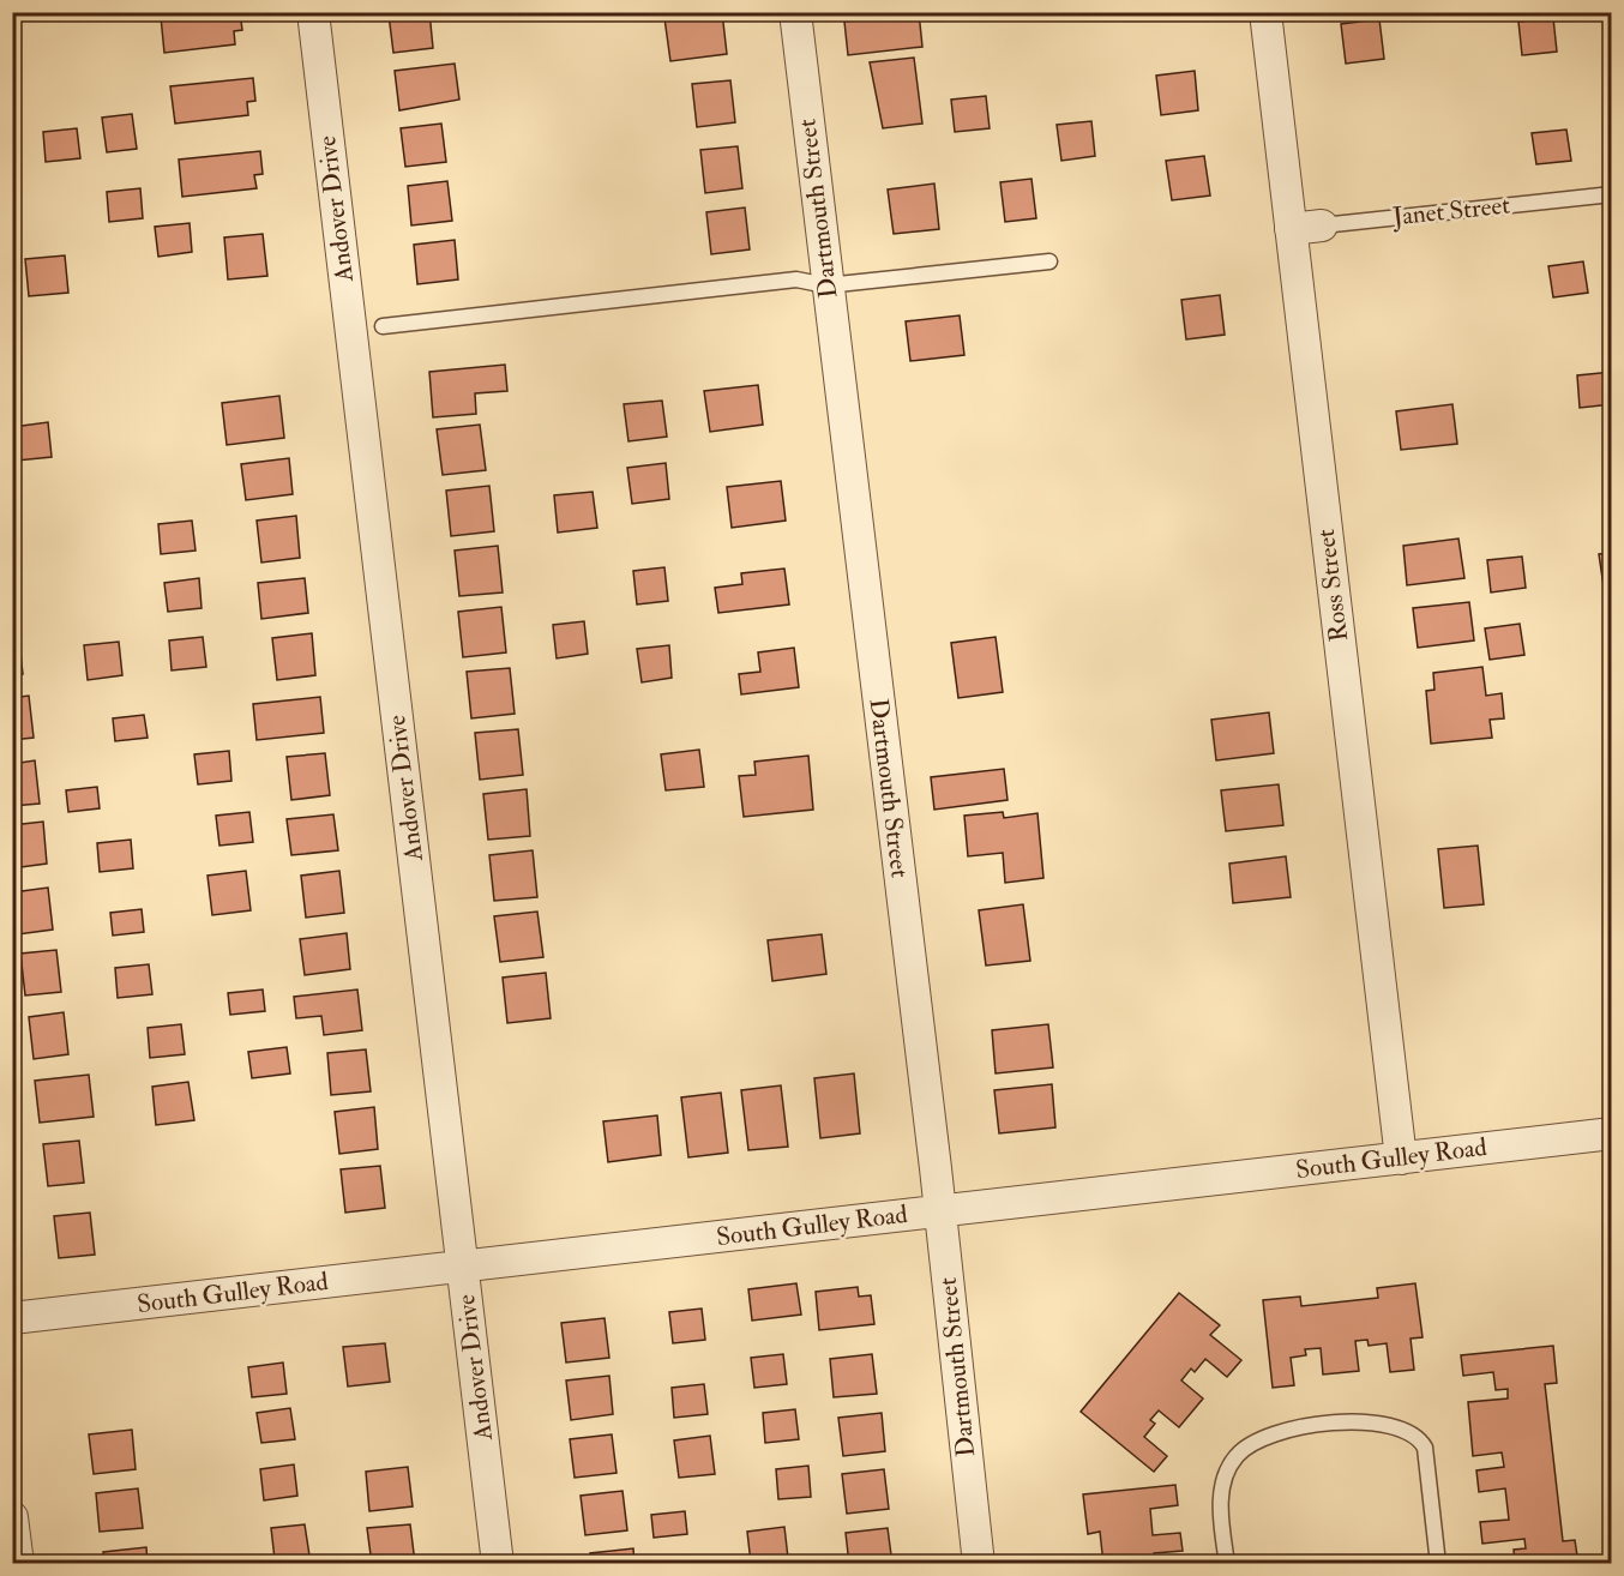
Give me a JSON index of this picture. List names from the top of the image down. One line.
{"streets":{"street":["Andover Drive","Dartmouth Street","Janet Street","Ross Street","South Gulley Road"]},"crossings":[["Andover Drive","South Gulley Road"],["Dartmouth Street","South Gulley Road"],["Janet Street","Ross Street"],["Ross Street","South Gulley Road"]]}
